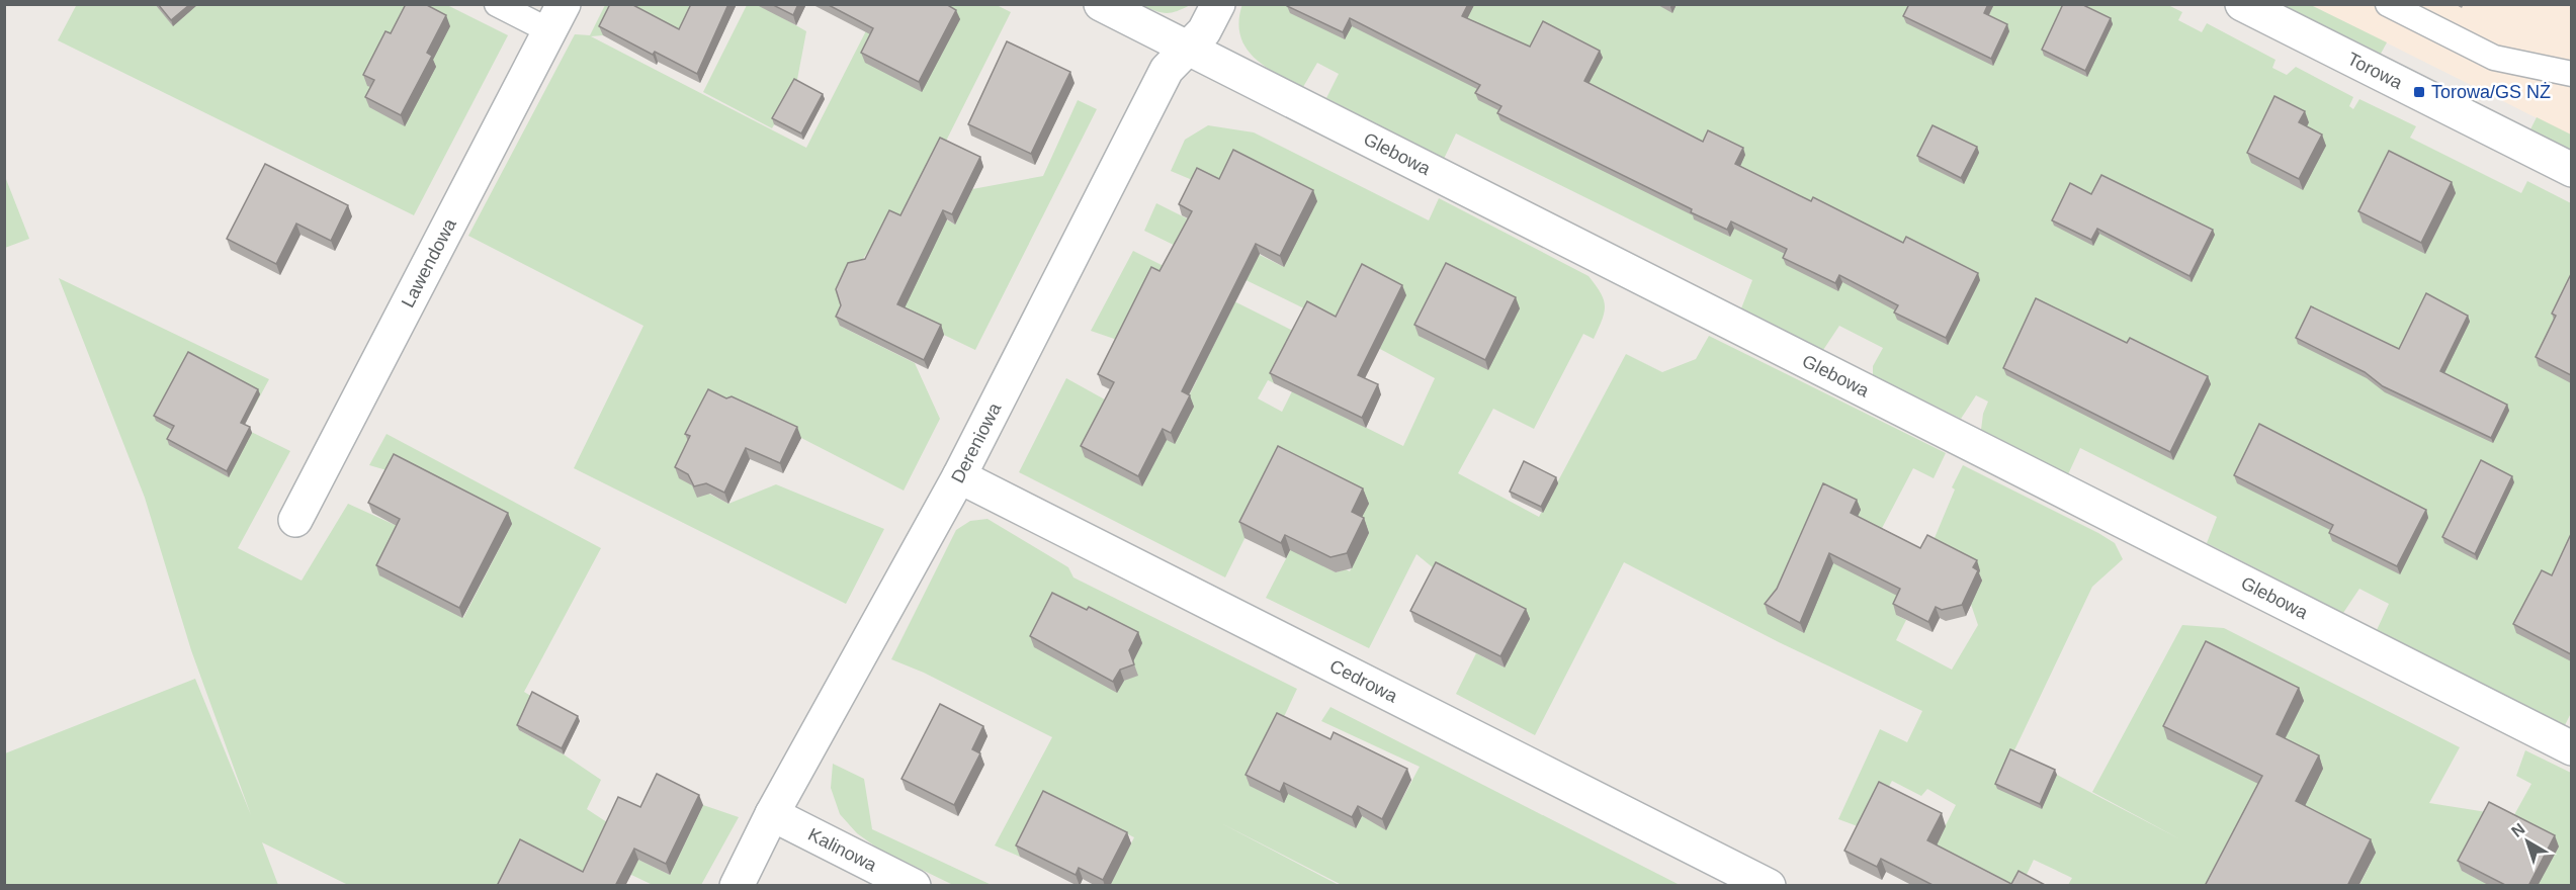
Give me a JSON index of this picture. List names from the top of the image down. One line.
{"streets":{"street":["Torowa","Glebowa","Lawendowa","Dereniowa","Cedrowa","Kalinowa"]},"crossings":[["Glebowa","Dereniowa"],["Dereniowa","Cedrowa"],["Dereniowa","Kalinowa"]],"places":{"transit":["Torowa/GS NŻ"]},"north":"top left"}
